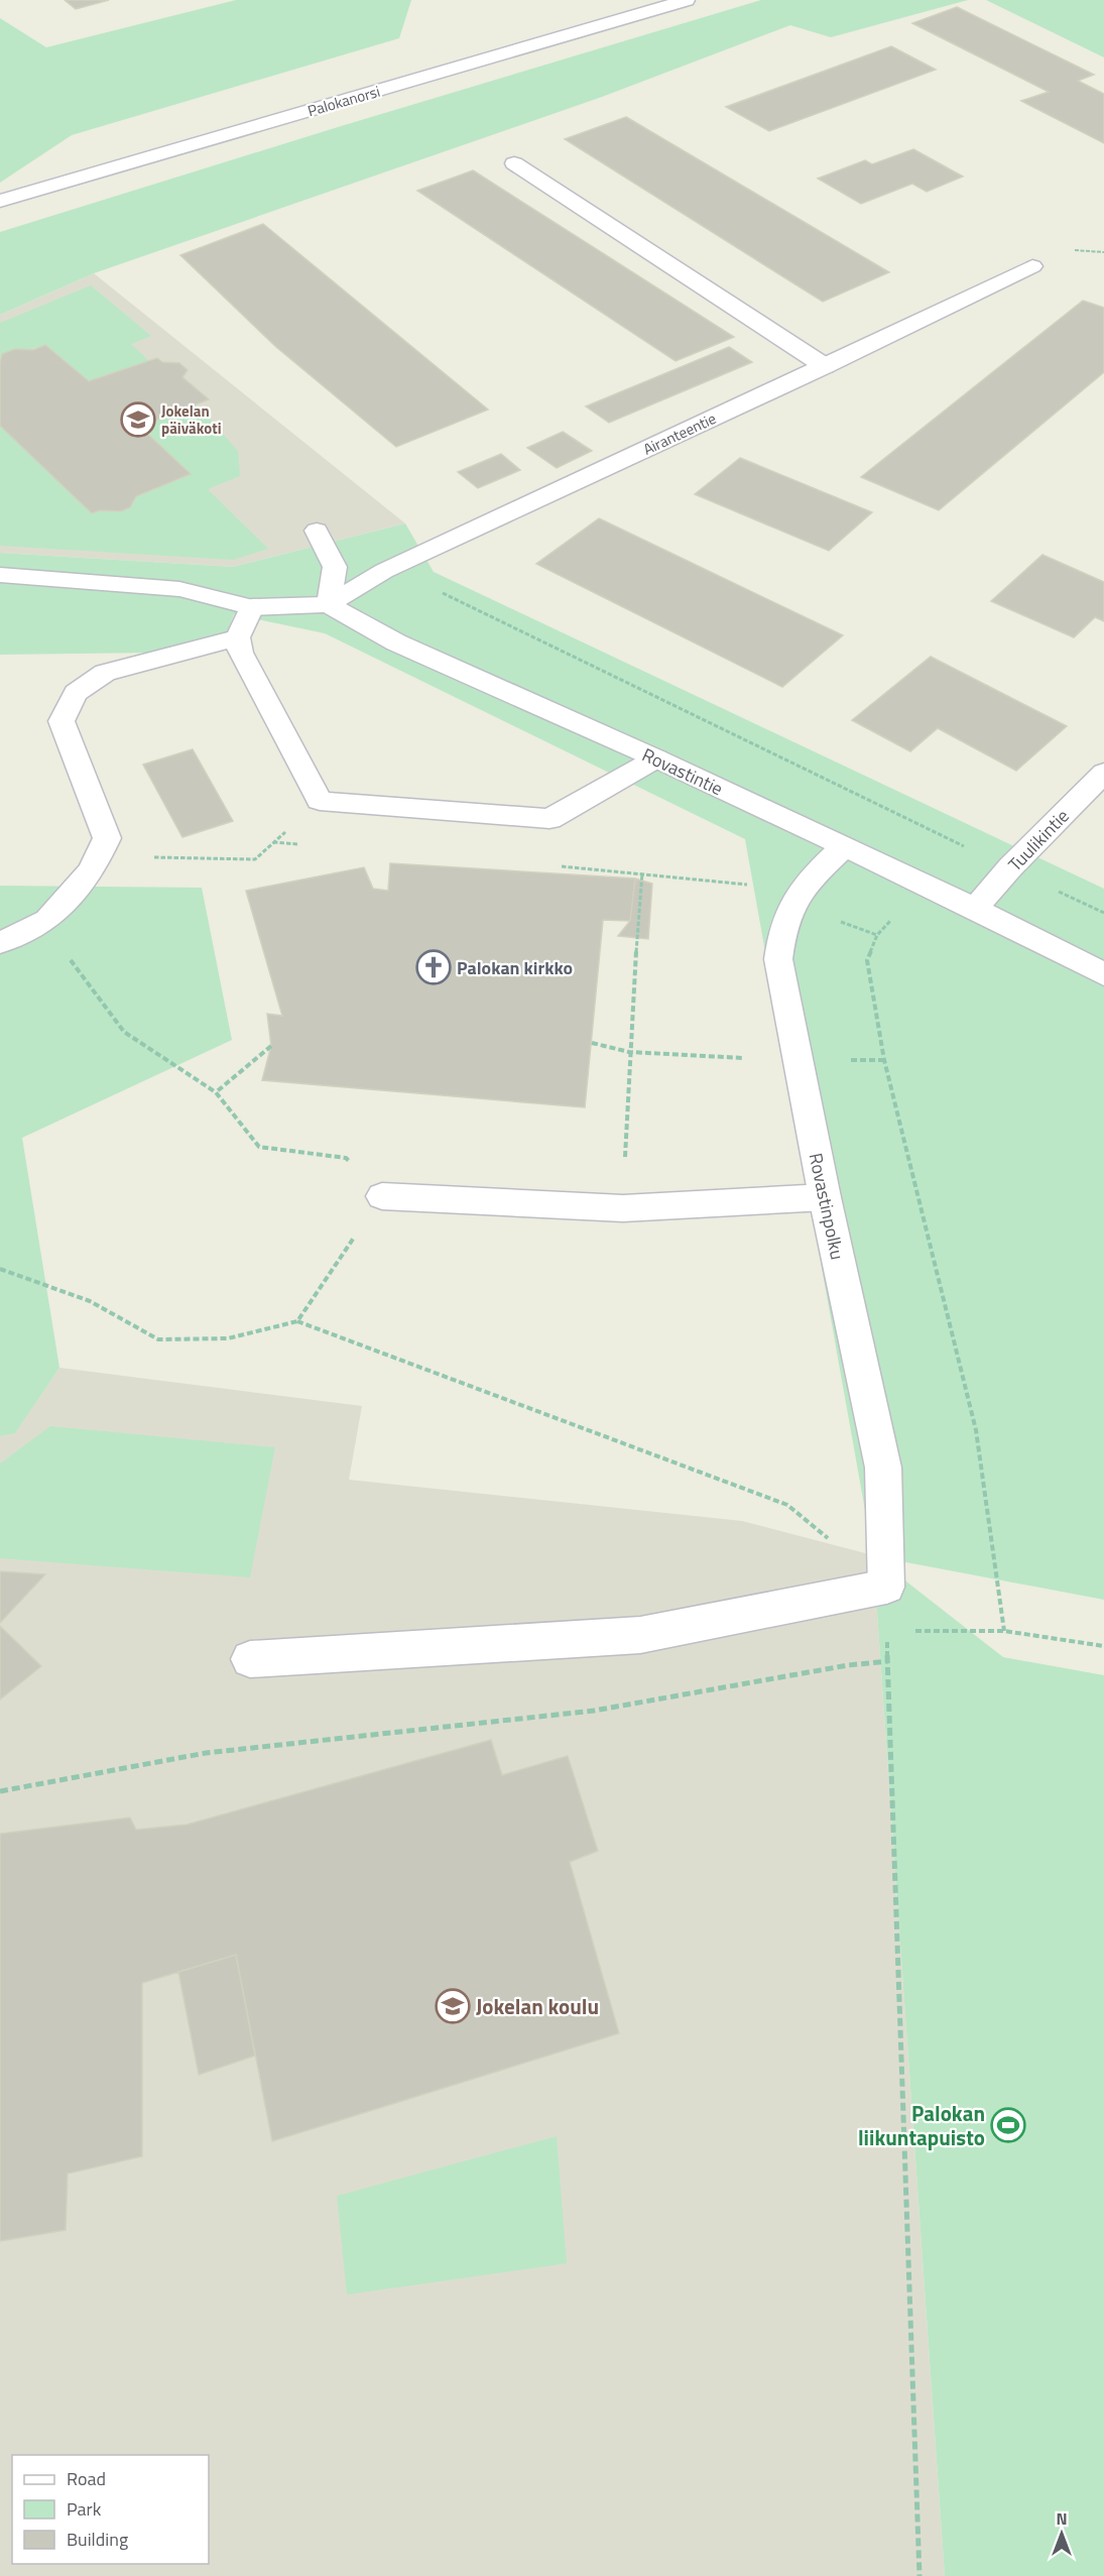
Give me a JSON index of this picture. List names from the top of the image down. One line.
{"streets":{"street":["Palokanorsi","Airanteentie","Rovastintie","Tuulikintie","Rovastinpolku"]},"crossings":[["Airanteentie","Rovastintie"],["Rovastintie","Tuulikintie"],["Rovastintie","Rovastinpolku"]],"places":{"school or university":["Jokelan päiväkoti","Jokelan koulu"],"church":["Palokan kirkko"],"sports":["Palokan liikuntapuisto"]},"legend":["Road","Park","Building"],"north":"top"}
